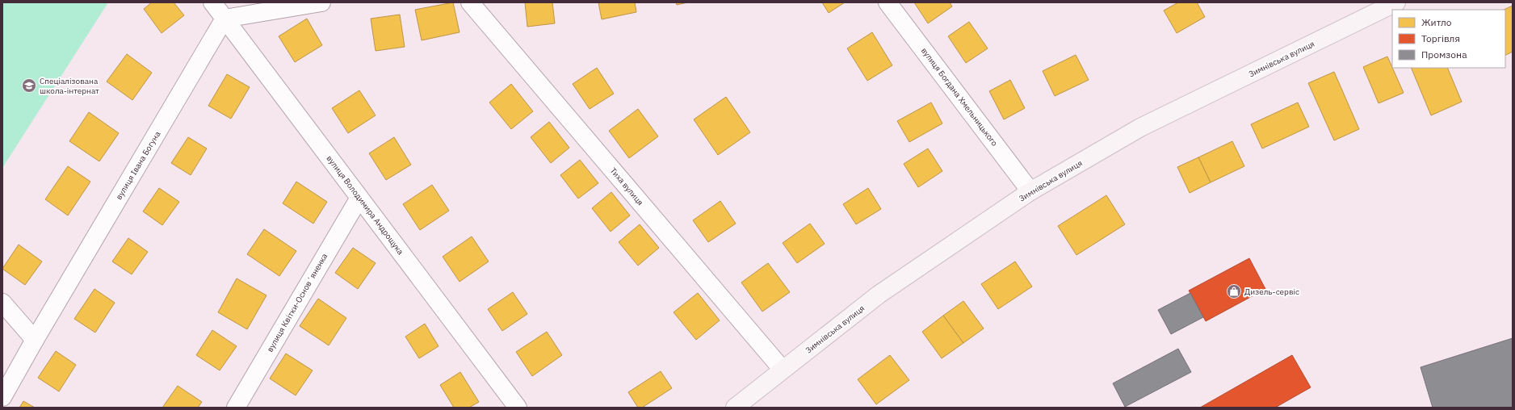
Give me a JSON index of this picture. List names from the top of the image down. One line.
{"streets":{"main road":["Зимнівська вулиця"],"street":["вулиця Богдана Хмельницького","вулиця Івана Богуна","Тиха вулиця","вулиця Володимира Андрощука","вулиця Квітки-Основʼяненка"]},"crossings":[["Зимнівська вулиця","вулиця Богдана Хмельницького"],["Зимнівська вулиця","Тиха вулиця"],["вулиця Івана Богуна","вулиця Володимира Андрощука"],["вулиця Володимира Андрощука","вулиця Квітки-Основʼяненка"]],"places":{"school or university":["Спеціалізована школа-інтернат"],"shop":["Дизель-сервіс"]},"legend":["Житло","Торгівля","Промзона"]}
